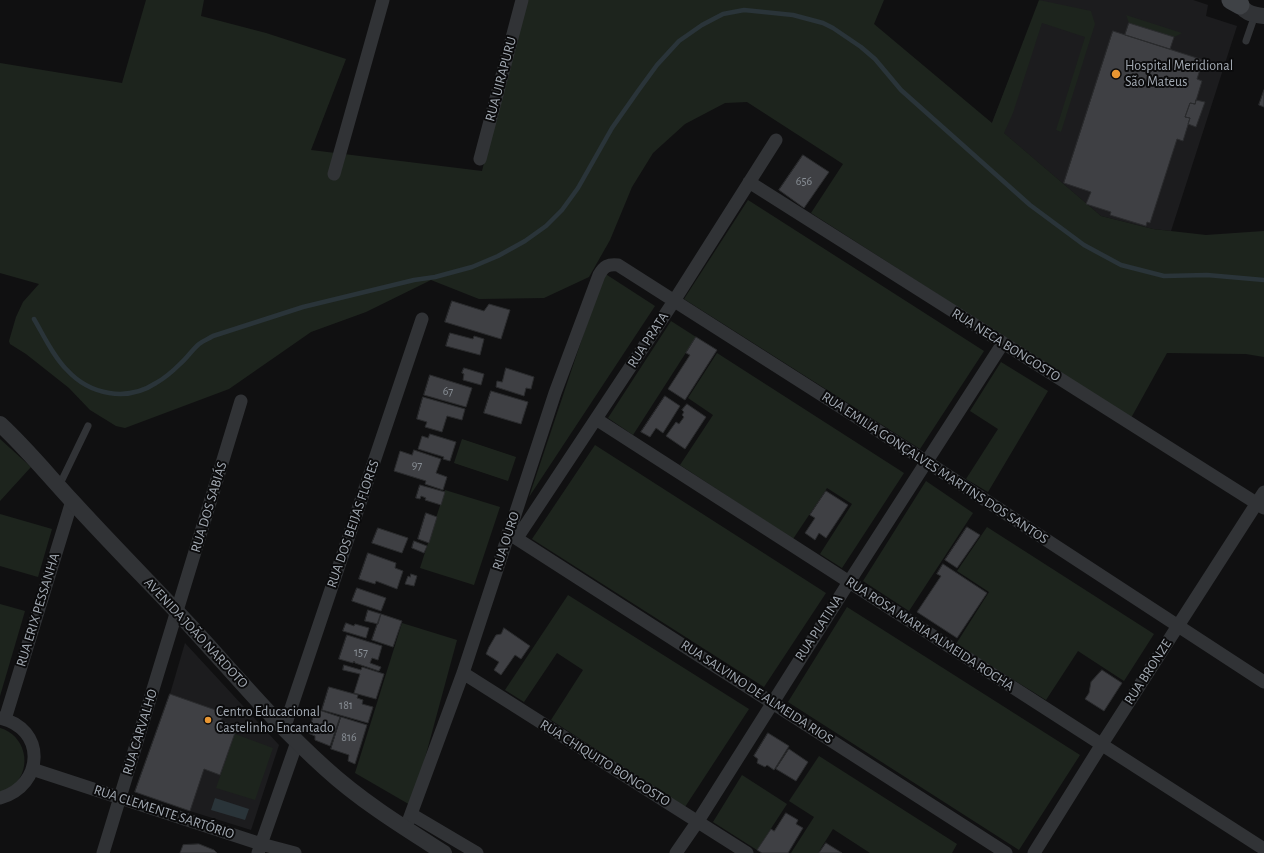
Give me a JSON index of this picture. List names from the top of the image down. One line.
{"streets":{"street":["RUA UIRAPURU","RUA PRATA","RUA NECA BONGOSTO","RUA EMILIA GONÇALVES MARTINS DOS SANTOS","RUA DOS SABIÁS","RUA DOS BEIJAS FLORES","RUA OURO","RUA ERIX PESSANHA","RUA PLATINA","AVENIDA JOÃO NARDOTO","RUA ROSA MARIA ALMEIDA ROCHA","RUA BRONZE","RUA SALVINO DE ALMEIDA RIOS","RUA CARVALHO","RUA CHIQUITO BONGOSTO","RUA CLEMENTE SARTÓRIO"]},"crossings":[["RUA PRATA","RUA NECA BONGOSTO"],["RUA PRATA","RUA EMILIA GONÇALVES MARTINS DOS SANTOS"],["RUA PRATA","RUA OURO"],["RUA PRATA","RUA ROSA MARIA ALMEIDA ROCHA"],["RUA PRATA","RUA SALVINO DE ALMEIDA RIOS"],["RUA NECA BONGOSTO","RUA PLATINA"],["RUA NECA BONGOSTO","RUA BRONZE"],["RUA EMILIA GONÇALVES MARTINS DOS SANTOS","RUA OURO"],["RUA EMILIA GONÇALVES MARTINS DOS SANTOS","RUA PLATINA"],["RUA EMILIA GONÇALVES MARTINS DOS SANTOS","RUA BRONZE"],["RUA DOS SABIÁS","AVENIDA JOÃO NARDOTO"],["RUA DOS SABIÁS","RUA CARVALHO"],["RUA DOS BEIJAS FLORES","AVENIDA JOÃO NARDOTO"],["RUA OURO","AVENIDA JOÃO NARDOTO"],["RUA OURO","RUA SALVINO DE ALMEIDA RIOS"],["RUA OURO","RUA CHIQUITO BONGOSTO"],["RUA ERIX PESSANHA","AVENIDA JOÃO NARDOTO"],["RUA PLATINA","RUA ROSA MARIA ALMEIDA ROCHA"],["RUA PLATINA","RUA SALVINO DE ALMEIDA RIOS"],["RUA PLATINA","RUA CHIQUITO BONGOSTO"],["AVENIDA JOÃO NARDOTO","RUA CARVALHO"],["RUA ROSA MARIA ALMEIDA ROCHA","RUA BRONZE"],["RUA CARVALHO","RUA CLEMENTE SARTÓRIO"]],"places":["Hospital Meridional São Mateus","Centro Educacional Castelinho Encantado"],"house_numbers":["656","67","97","157","181","816"]}
